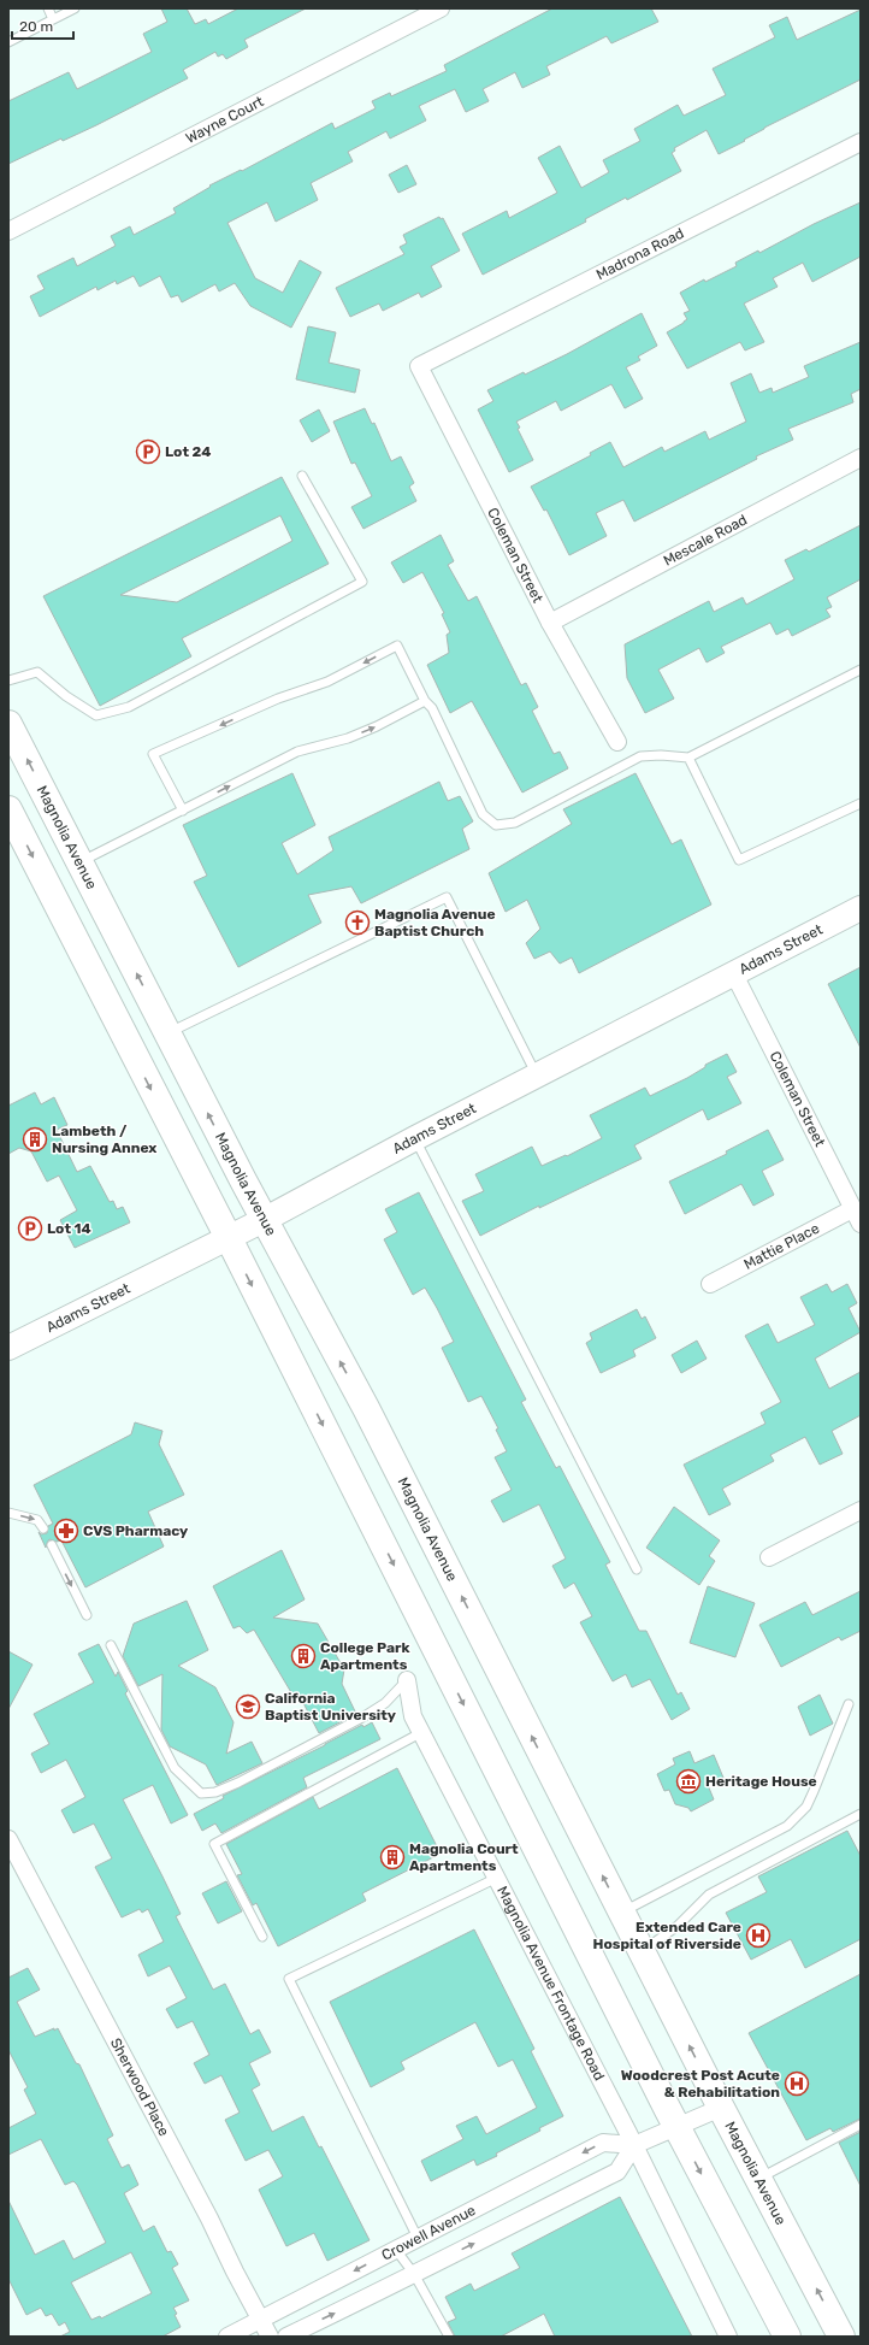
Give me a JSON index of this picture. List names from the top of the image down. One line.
{"streets":{"main road":["Magnolia Avenue","Adams Street"],"street":["Wayne Court","Madrona Road","Mescale Road","Coleman Street","Mattie Place","Magnolia Avenue Frontage Road","Sherwood Place","Crowell Avenue"]},"crossings":[["Madrona Road","Coleman Street"],["Mescale Road","Coleman Street"],["Coleman Street","Adams Street"],["Coleman Street","Mattie Place"],["Magnolia Avenue","Adams Street"],["Magnolia Avenue","Crowell Avenue"],["Magnolia Avenue Frontage Road","Crowell Avenue"],["Sherwood Place","Crowell Avenue"]],"places":{"parking":["Lot 24","Lot 14"],"church":["Magnolia Avenue Baptist Church"],"building":["Lambeth / Nursing Annex","College Park Apartments","Magnolia Court Apartments"],"pharmacy":["CVS Pharmacy"],"school or university":["California Baptist University"],"museum":["Heritage House"],"hospital":["Extended Care Hospital of Riverside","Woodcrest Post Acute & Rehabilitation"]},"scale_bar":"20 m"}
